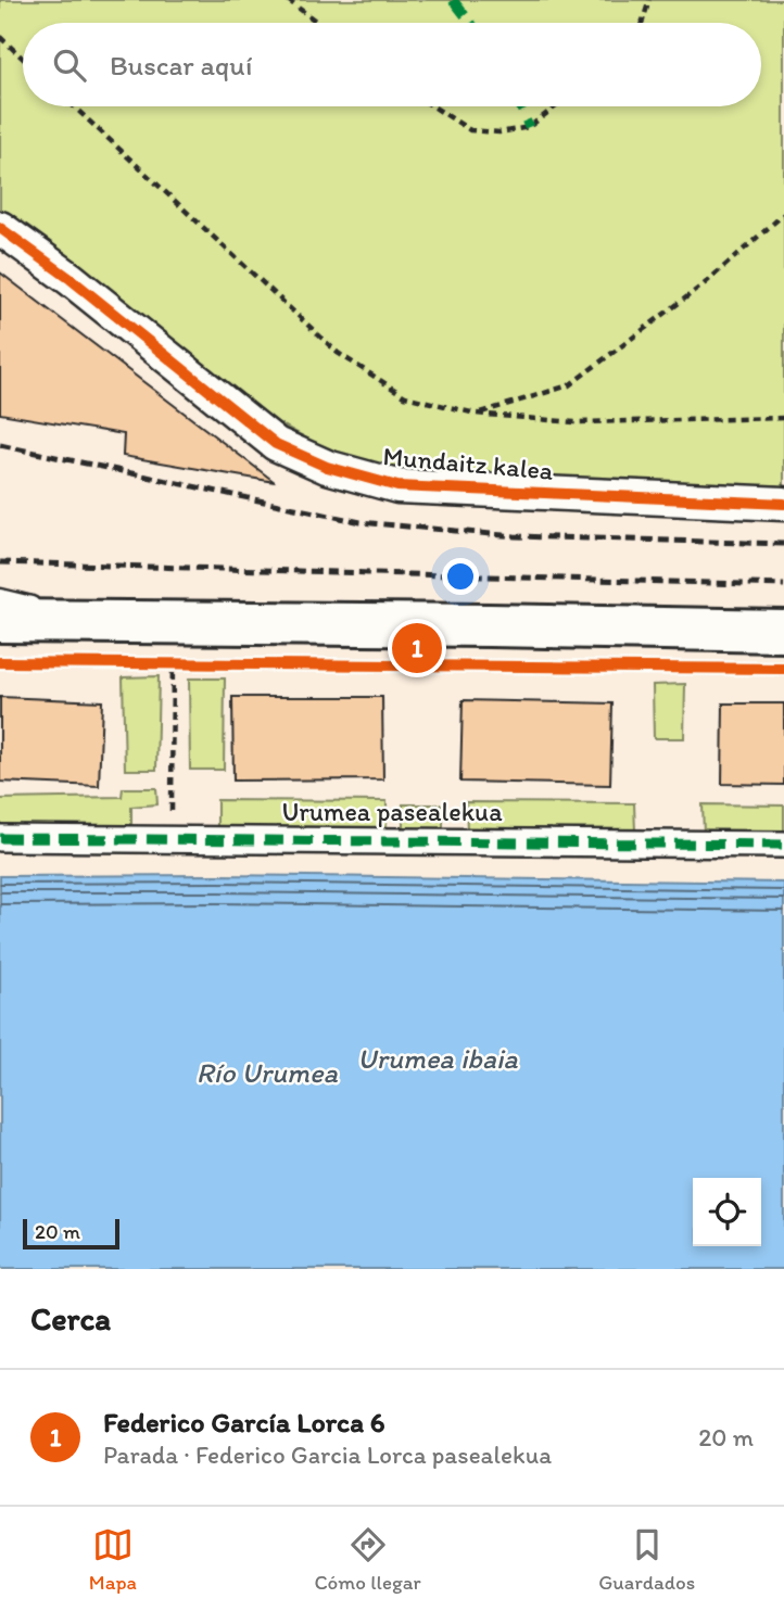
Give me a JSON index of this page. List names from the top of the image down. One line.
{"streets":{"street":["Mundaitz kalea","Urumea pasealekua"]},"water":["Urumea ibaia","Río Urumea"],"scale_bar":"20 m","page":{"search":"Buscar aquí","pins":"1","scale":"20 m","heading":"Cerca","list":[{"mark":"1","name":"Federico García Lorca 6","note":"Parada · Federico Garcia Lorca pasealekua","value":"20 m"}],"nav":["Mapa","Cómo llegar","Guardados"]}}
